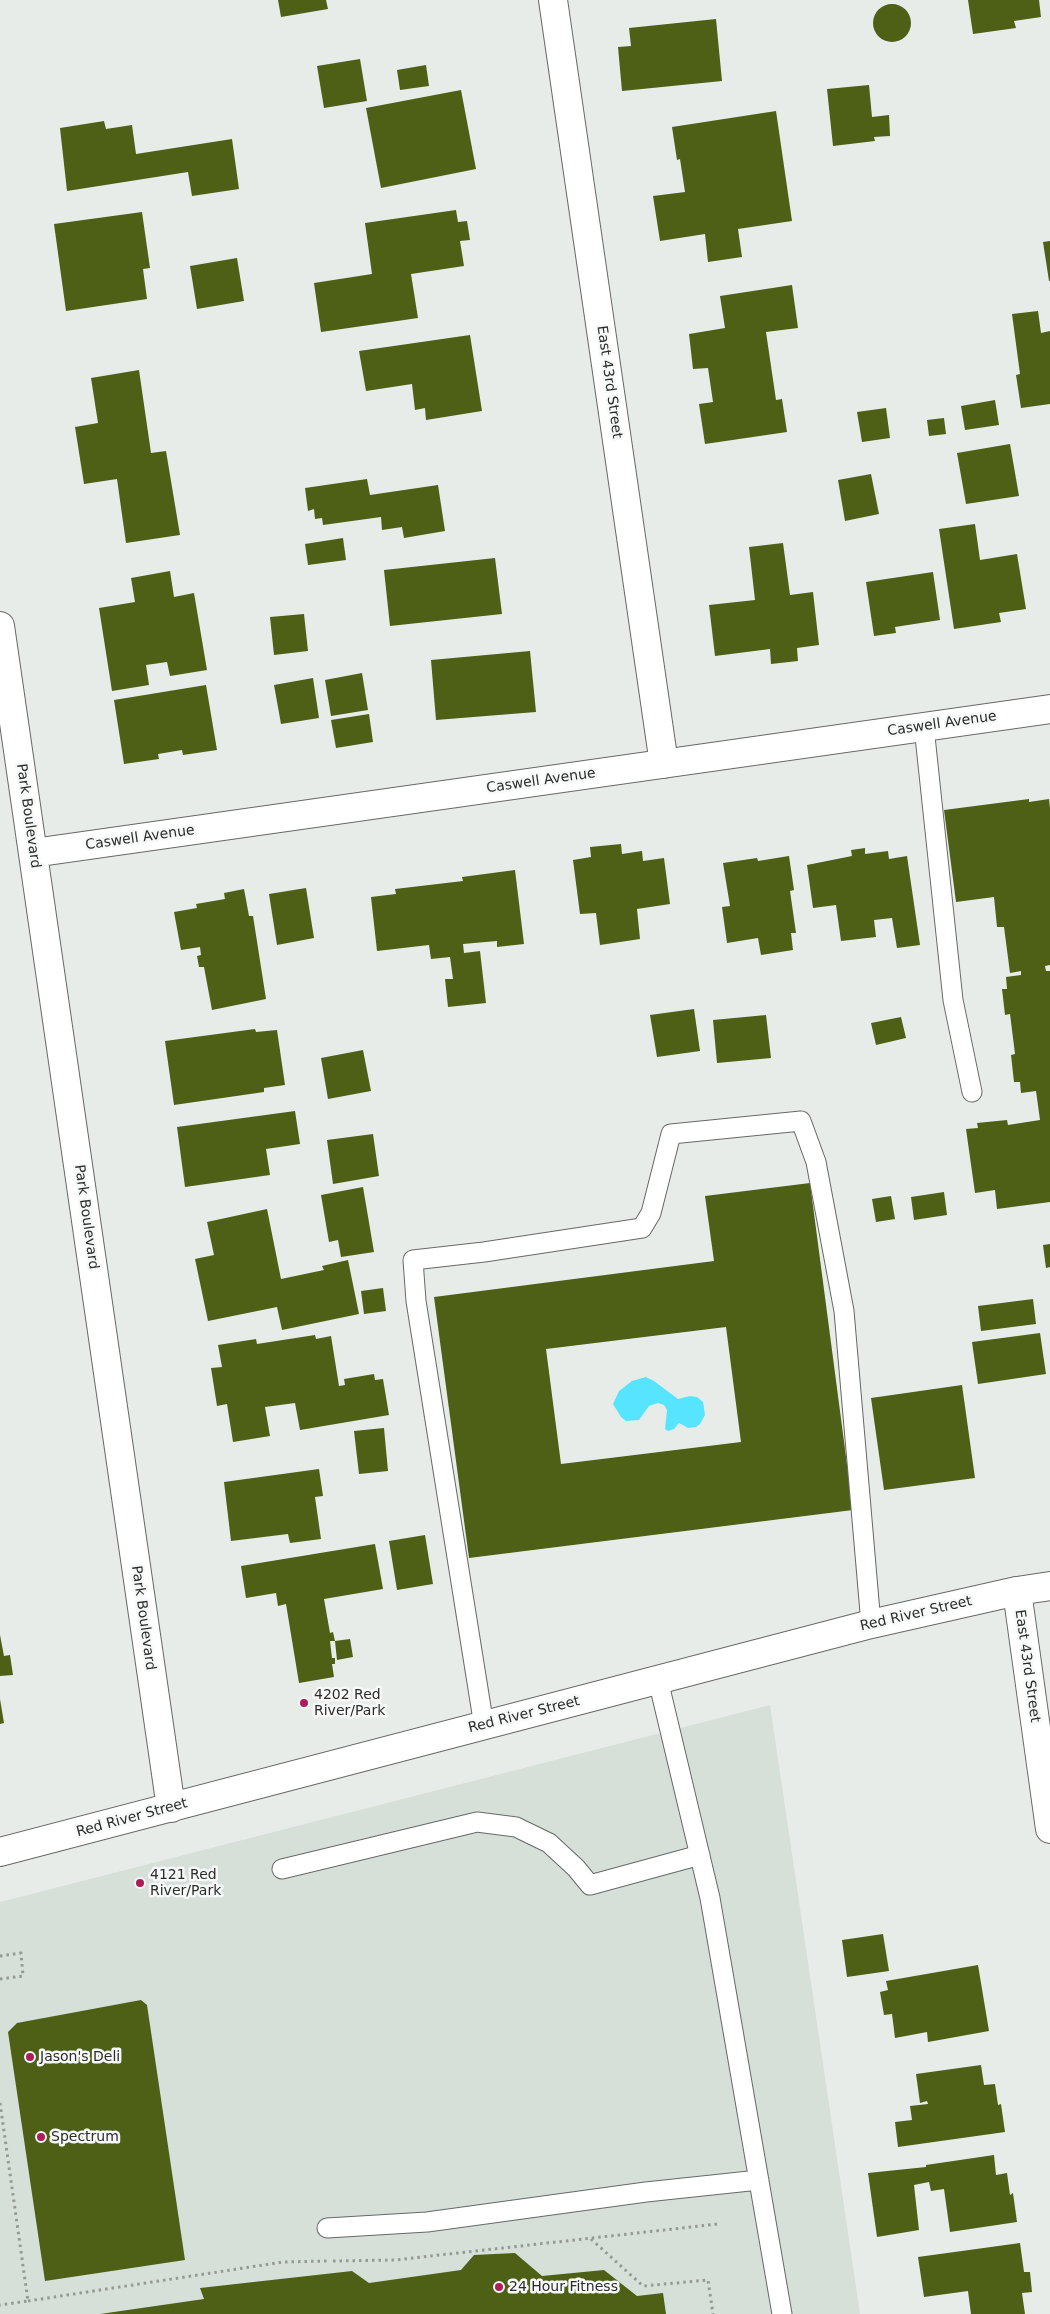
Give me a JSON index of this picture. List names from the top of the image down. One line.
{"streets":{"street":["East 43rd Street","Caswell Avenue","Park Boulevard","Red River Street"]},"crossings":[["East 43rd Street","Caswell Avenue"],["East 43rd Street","Red River Street"],["Caswell Avenue","Park Boulevard"],["Park Boulevard","Red River Street"]],"places":["4202 Red River/Park","4121 Red River/Park","Jason's Deli","Spectrum","24 Hour Fitness"]}
